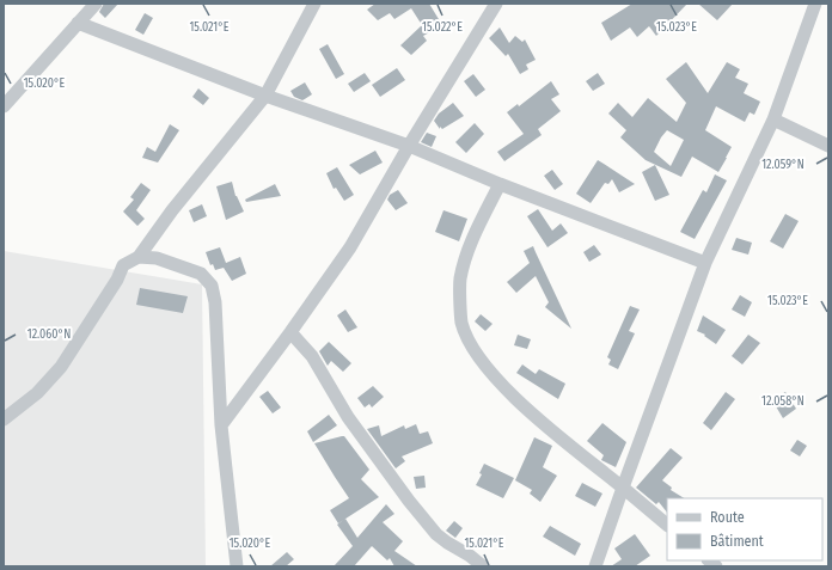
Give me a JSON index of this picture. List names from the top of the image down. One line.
{"legend":["Route","Bâtiment"],"coordinates":["15.021°E","15.022°E","15.023°E","15.020°E","12.059°N","12.060°N","12.058°N"]}
